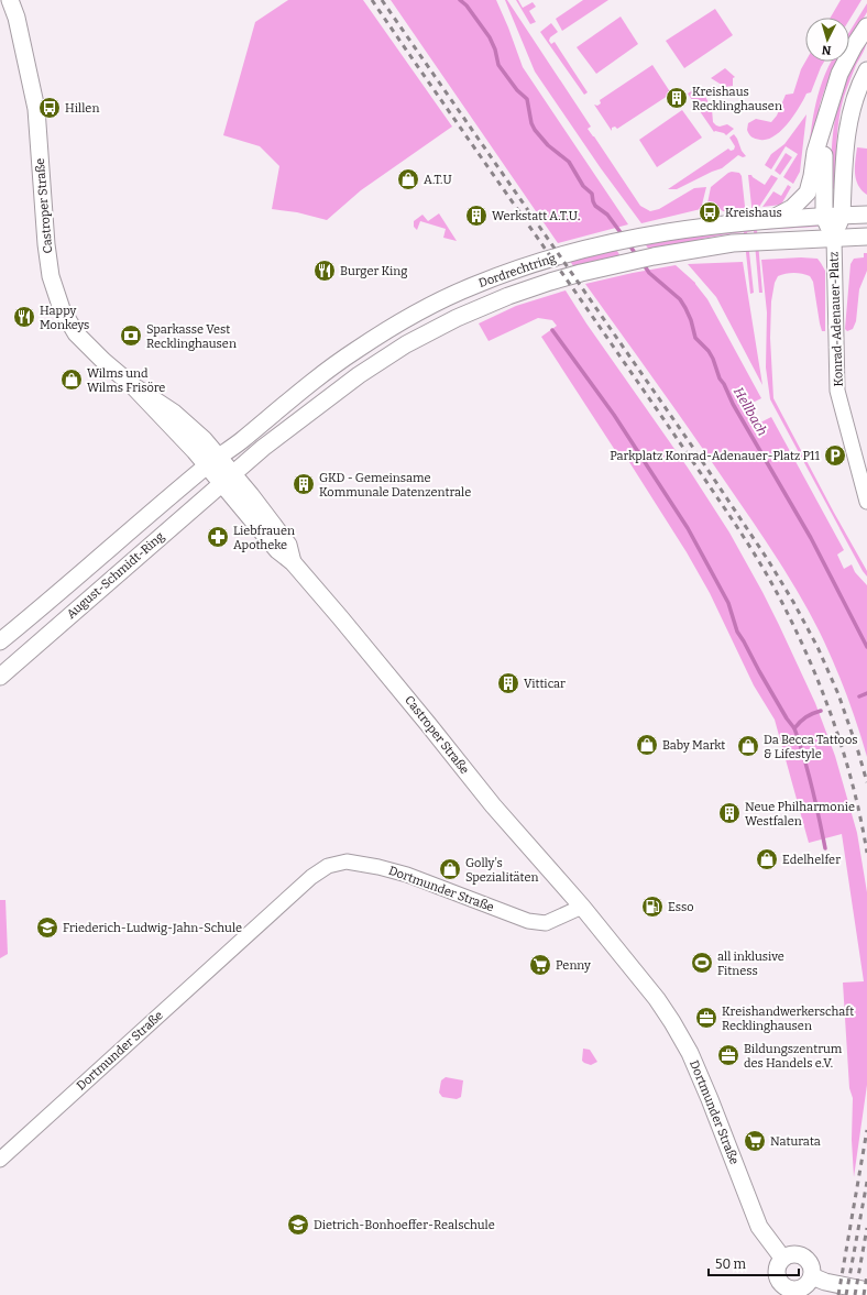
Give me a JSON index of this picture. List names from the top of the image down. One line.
{"streets":{"main road":["Castroper Straße","Dordrechtring","August-Schmidt-Ring","Dortmunder Straße"],"street":["Konrad-Adenauer-Platz"]},"crossings":[["Castroper Straße","Dordrechtring"],["Castroper Straße","August-Schmidt-Ring"],["Castroper Straße","Dortmunder Straße"],["Dordrechtring","Konrad-Adenauer-Platz"],["Dordrechtring","August-Schmidt-Ring"]],"water":["Hellbach"],"places":{"building":["Kreishaus Recklinghausen","Werkstatt A.T.U.","GKD - Gemeinsame Kommunale Datenzentrale","Vitticar","Neue Philharmonie Westfalen"],"bus stop":["Hillen","Kreishaus"],"shop":["A.T.U","Wilms und Wilms Frisöre","Baby Markt","Da Becca Tattoos & Lifestyle","Edelhelfer","Golly's Spezialitäten"],"restaurant":["Burger King","Happy Monkeys"],"bank":["Sparkasse Vest Recklinghausen"],"parking":["Parkplatz Konrad-Adenauer-Platz P11"],"pharmacy":["Liebfrauen Apotheke"],"fuel station":["Esso"],"school or university":["Friederich-Ludwig-Jahn-Schule","Dietrich-Bonhoeffer-Realschule"],"sports":["all inklusive Fitness"],"supermarket":["Penny","Naturata"],"office":["Kreishandwerkerschaft Recklinghausen","Bildungszentrum des Handels e.V."]},"scale_bar":"50 m","north":"bottom"}
